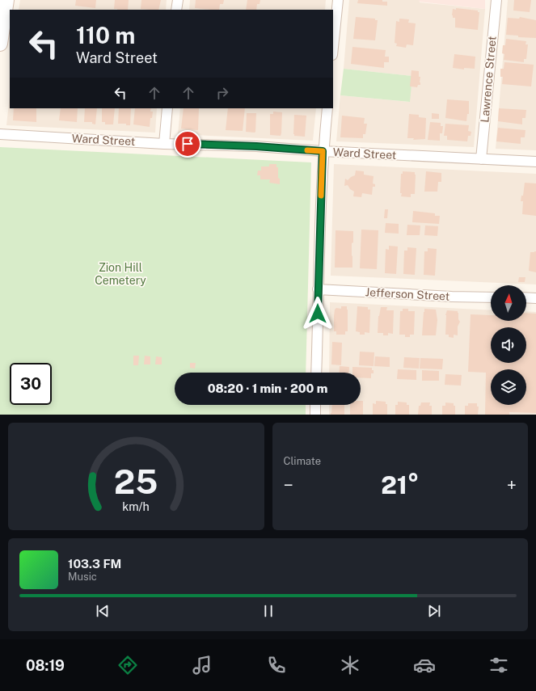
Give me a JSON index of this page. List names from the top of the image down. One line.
{"streets":{"street":["Lawrence Street","Ward Street","Jefferson Street"]},"crossings":[["Lawrence Street","Ward Street"]],"parks":["Zion Hill Cemetery"],"north":"top","page":{"turn":["110 m","Ward Street"],"limit":"30","trip":"08:20 · 1 min · 200 m","tile":"Climate","heat":["−","21°","+"],"song":["103.3 FM","Music"],"tabs":"08:19","gauge":["25","km/h"]}}
